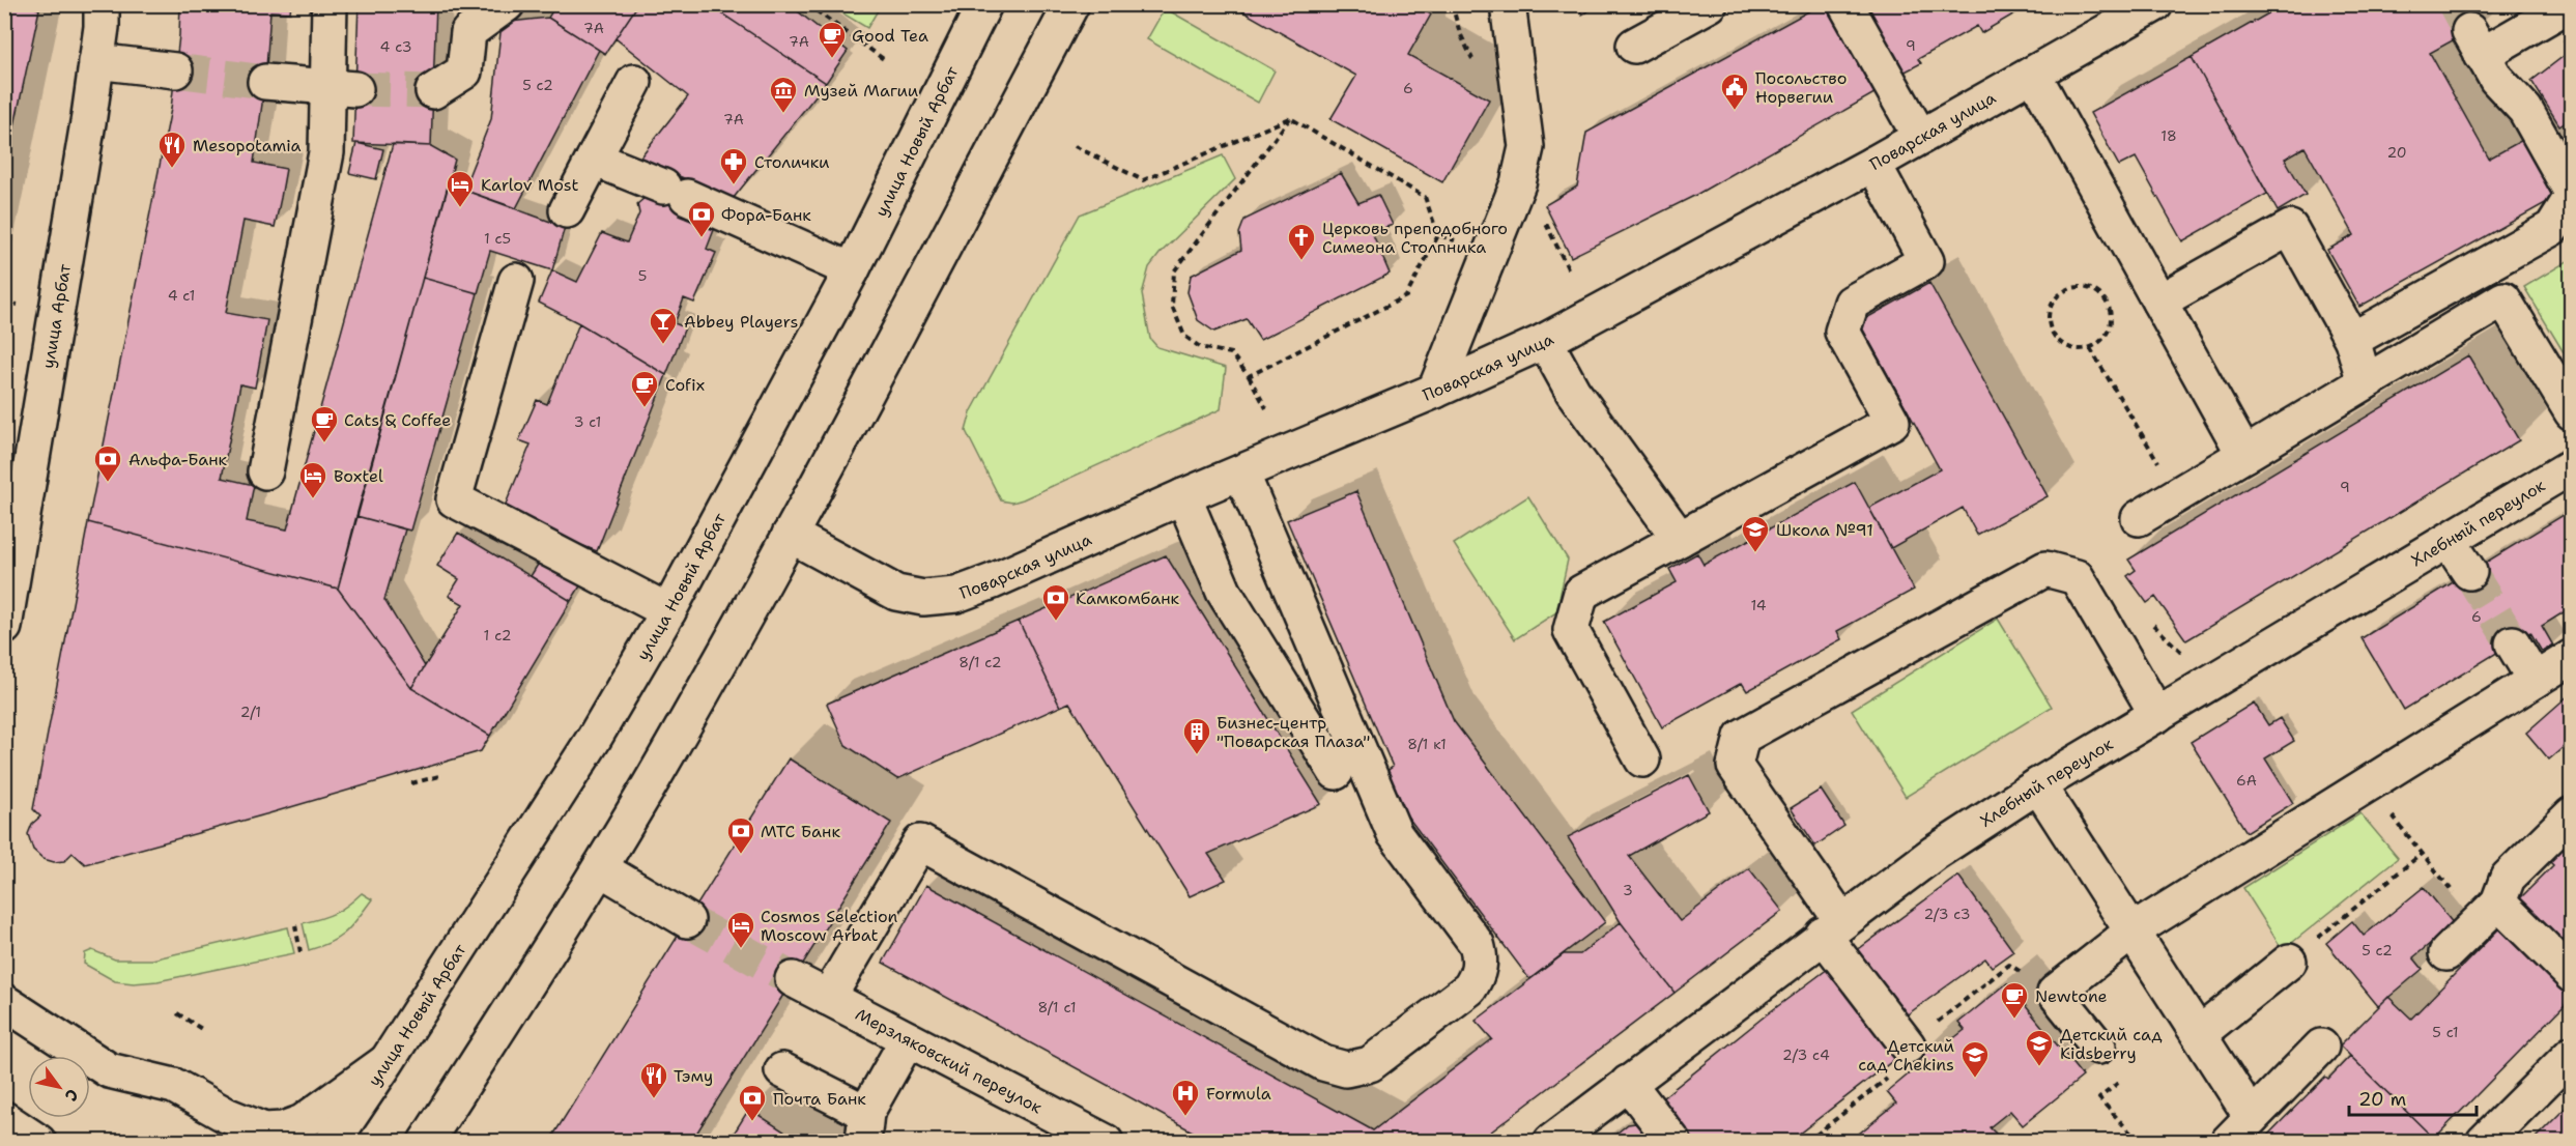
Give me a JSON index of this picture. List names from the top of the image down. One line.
{"streets":{"street":["Поварская улица","улица Новый Арбат","улица Арбат","Хлебный переулок","Мерзляковский переулок"]},"places":{"cafe":["Good Tea","Cofix","Cats & Coffee","Newtone"],"public building":["Посольство Норвегии"],"museum":["Музей Магии"],"restaurant":["Mesopotamia","Тэму"],"pharmacy":["Столички"],"hotel":["Karlov Most","Boxtel","Cosmos Selection Moscow Arbat"],"bank":["Фора-Банк","Альфа-Банк","Камкомбанк","МТС Банк","Почта Банк"],"church":["Церковь преподобного Симеона Столпника"],"bar":["Abbey Players"],"school or university":["Школа №91","Детский сад Kidsberry","Детский сад Chekins"],"building":["Бизнес-центр \"Поварская Плаза\""],"hospital":["Formula"]},"house_numbers":["7А","7А","9","4 с3","5 с2","6","7А","18","20","1 с5","5","4 с1","3 с1","9","14","6","1 с2","8/1 с2","2/1","8/1 к1","6А","3","2/3 с3","5 с2","8/1 с1","5 с1","2/3 с4"],"scale_bar":"20 m","north":"bottom right"}
